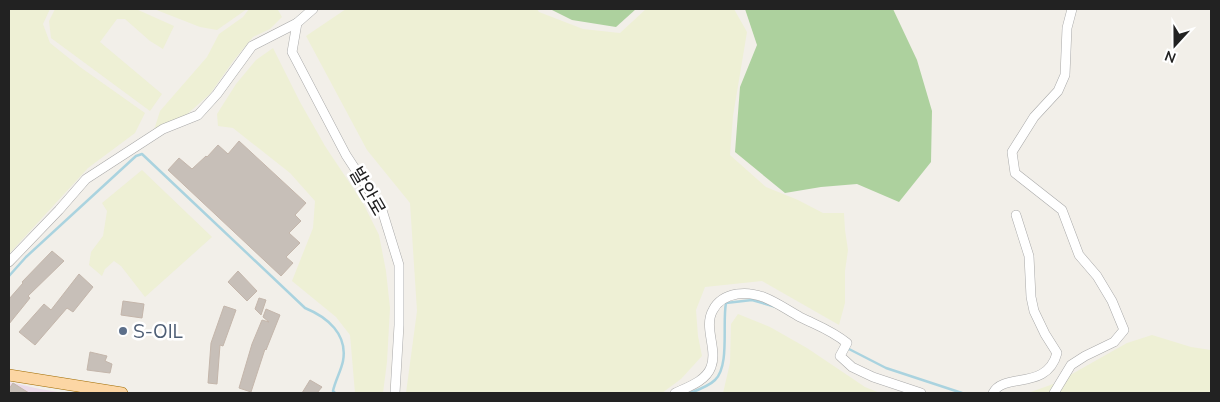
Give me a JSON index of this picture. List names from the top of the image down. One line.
{"streets":{"street":["발안로"]},"places":["S-OIL"],"north":"bottom"}
